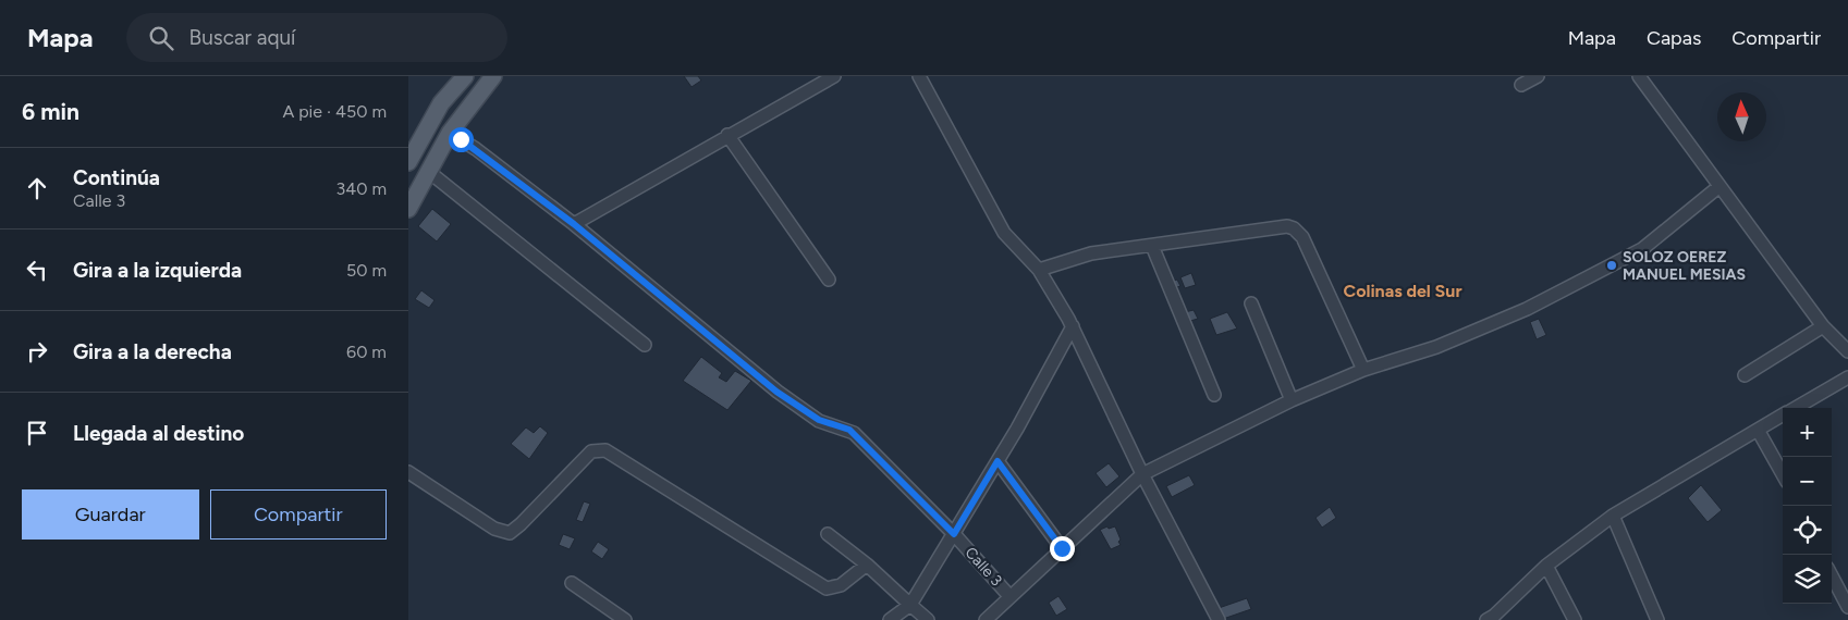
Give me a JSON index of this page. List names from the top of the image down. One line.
{"streets":{"street":["Calle 3"]},"districts":["Colinas del Sur"],"places":["SOLOZ OEREZ MANUEL MESIAS"],"north":"top","page":{"header":"Mapa","search":"Buscar aquí","nav":["Mapa","Capas","Compartir"],"heading":["6 min","A pie · 450 m"],"list":[["Continúa","Calle 3","340 m"],["Gira a la izquierda","50 m"],["Gira a la derecha","60 m"],"Llegada al destino"],"map_buttons":["+","−"],"buttons":["Guardar","Compartir"]}}
